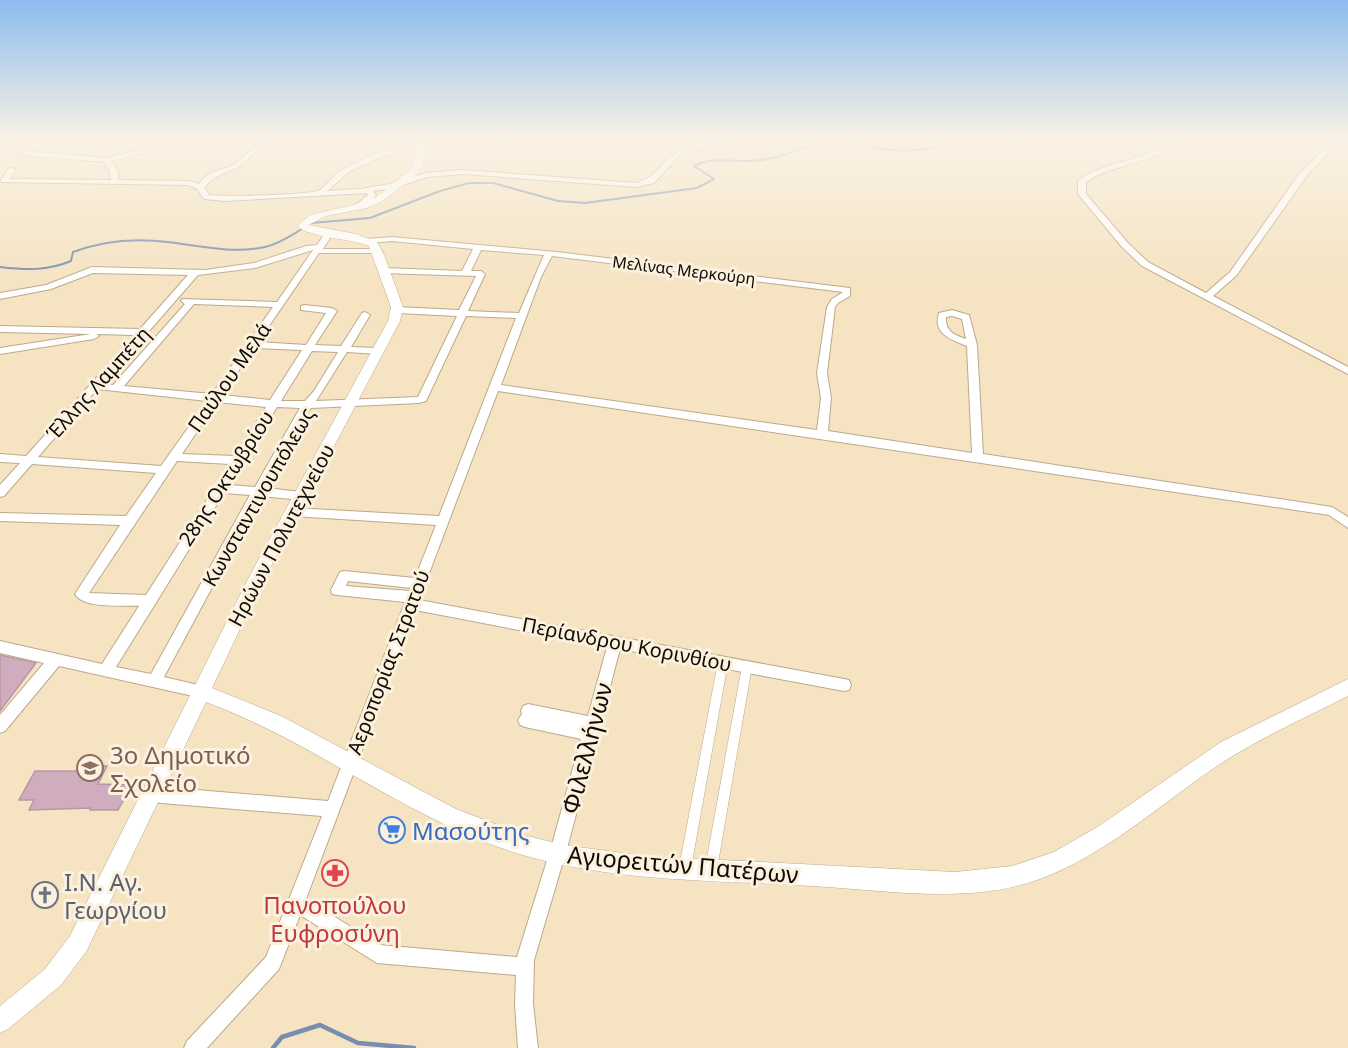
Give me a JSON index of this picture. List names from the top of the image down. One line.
{"streets":{"street":["Μελίνας Μερκούρη","Παύλου Μελά","Έλλης Λαμπέτη","28ης Οκτωβρίου","Κωνσταντινουπόλεως","Ηρώων Πολυτεχνείου","Περίανδρου Κορινθίου","Αεροπορίας Στρατού","Φιλελλήνων","Αγιορειτών Πατέρων"]},"crossings":[["Μελίνας Μερκούρη","Παύλου Μελά"],["Μελίνας Μερκούρη","Έλλης Λαμπέτη"],["Μελίνας Μερκούρη","Αεροπορίας Στρατού"],["Παύλου Μελά","28ης Οκτωβρίου"],["28ης Οκτωβρίου","Αγιορειτών Πατέρων"],["Κωνσταντινουπόλεως","Αγιορειτών Πατέρων"],["Ηρώων Πολυτεχνείου","Αγιορειτών Πατέρων"],["Περίανδρου Κορινθίου","Αεροπορίας Στρατού"],["Περίανδρου Κορινθίου","Φιλελλήνων"],["Αεροπορίας Στρατού","Αγιορειτών Πατέρων"],["Φιλελλήνων","Αγιορειτών Πατέρων"]],"places":{"school or university":["3ο Δημοτικό Σχολείο"],"supermarket":["Μασούτης"],"pharmacy":["Πανοπούλου Ευφροσύνη"],"church":["Ι.Ν. Αγ. Γεωργίου"]}}
